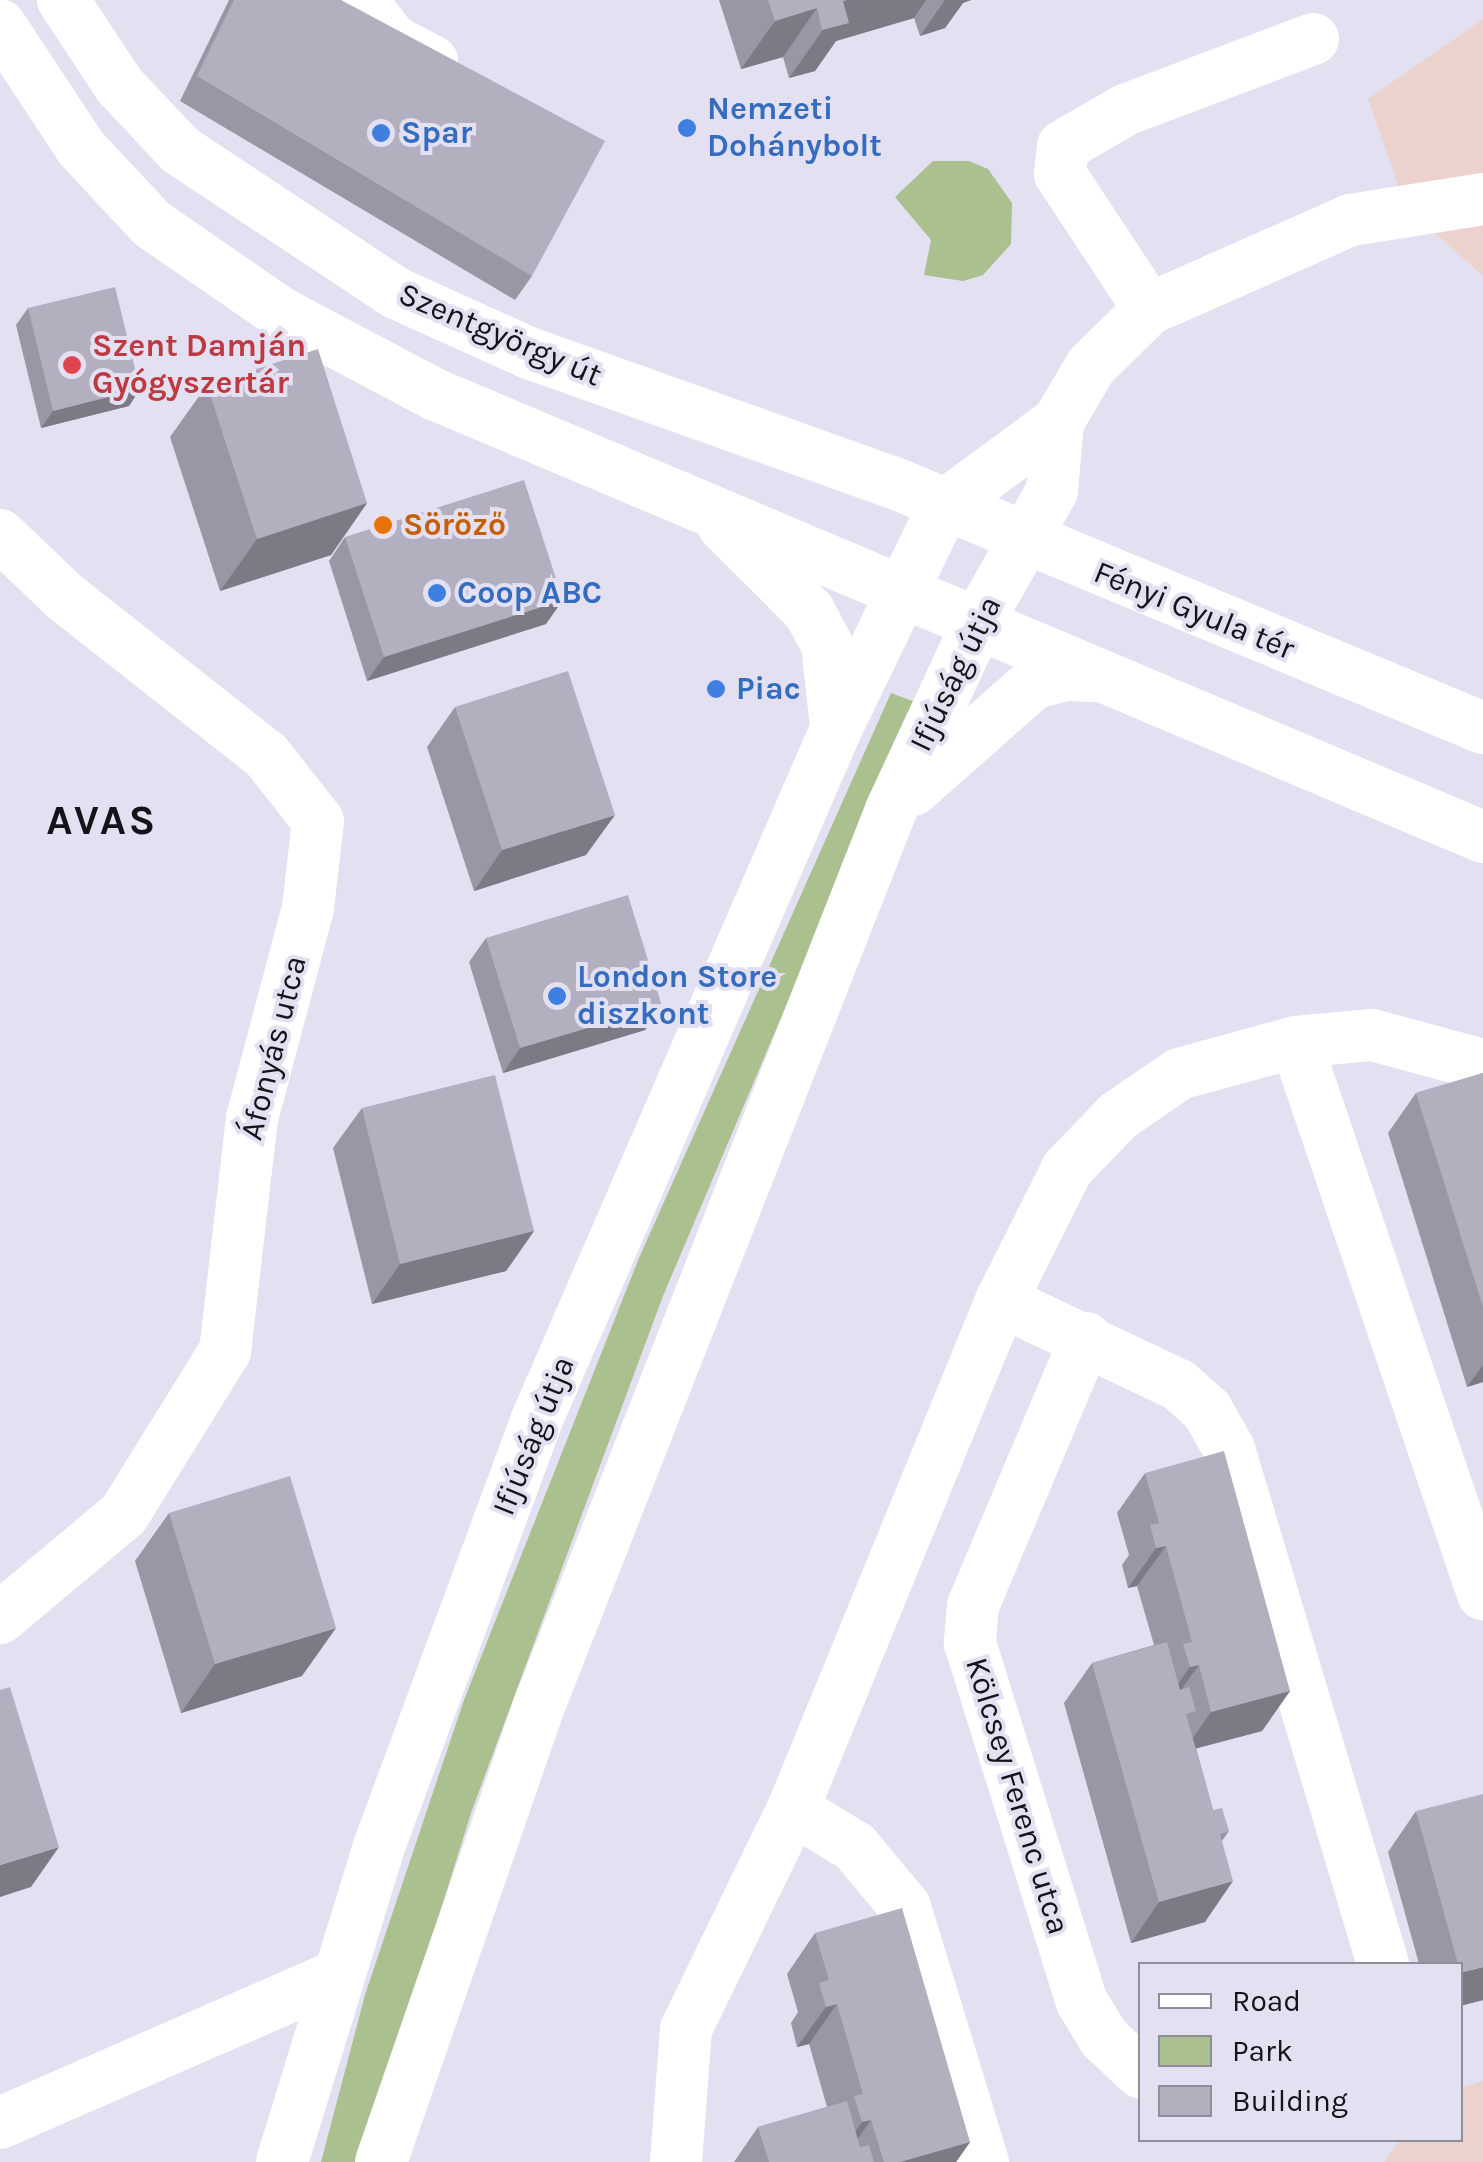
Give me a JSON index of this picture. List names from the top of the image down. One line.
{"streets":{"street":["Szentgyörgy út","Fényi Gyula tér","Ifjúság útja","Áfonyás utca","Kölcsey Ferenc utca"]},"crossings":[["Szentgyörgy út","Fényi Gyula tér"],["Szentgyörgy út","Ifjúság útja"],["Fényi Gyula tér","Ifjúság útja"]],"districts":["AVAS"],"places":["Nemzeti Dohánybolt","Spar","Szent Damján Gyógyszertár","Söröző","Coop ABC","Piac","London Store diszkont"],"legend":["Road","Park","Building"]}
